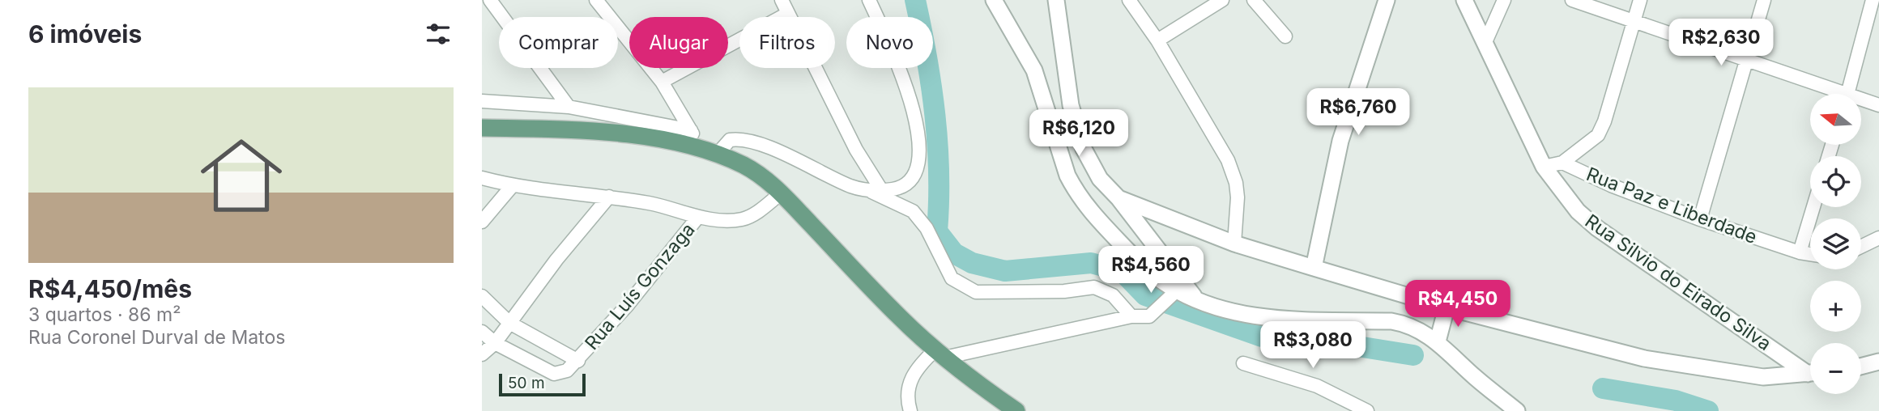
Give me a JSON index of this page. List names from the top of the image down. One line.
{"streets":{"street":["Rua Paz e Liberdade","Rua Silvio do Eirado Silva","Rua Luís Gonzaga"]},"crossings":[["Rua Paz e Liberdade","Rua Silvio do Eirado Silva"]],"scale_bar":"50 m","north":"left","page":{"heading":"6 imóveis","chip":["Comprar","Alugar","Filtros","Novo"],"price":["R$2,630","R$6,760","R$6,120","R$4,560","R$4,450","R$3,080"],"list":[{"name":"R$4,450/mês","note":"3 quartos · 86 m² · Rua Coronel Durval de Matos"}],"map_buttons":["+","−"],"scale":"50 m"}}
